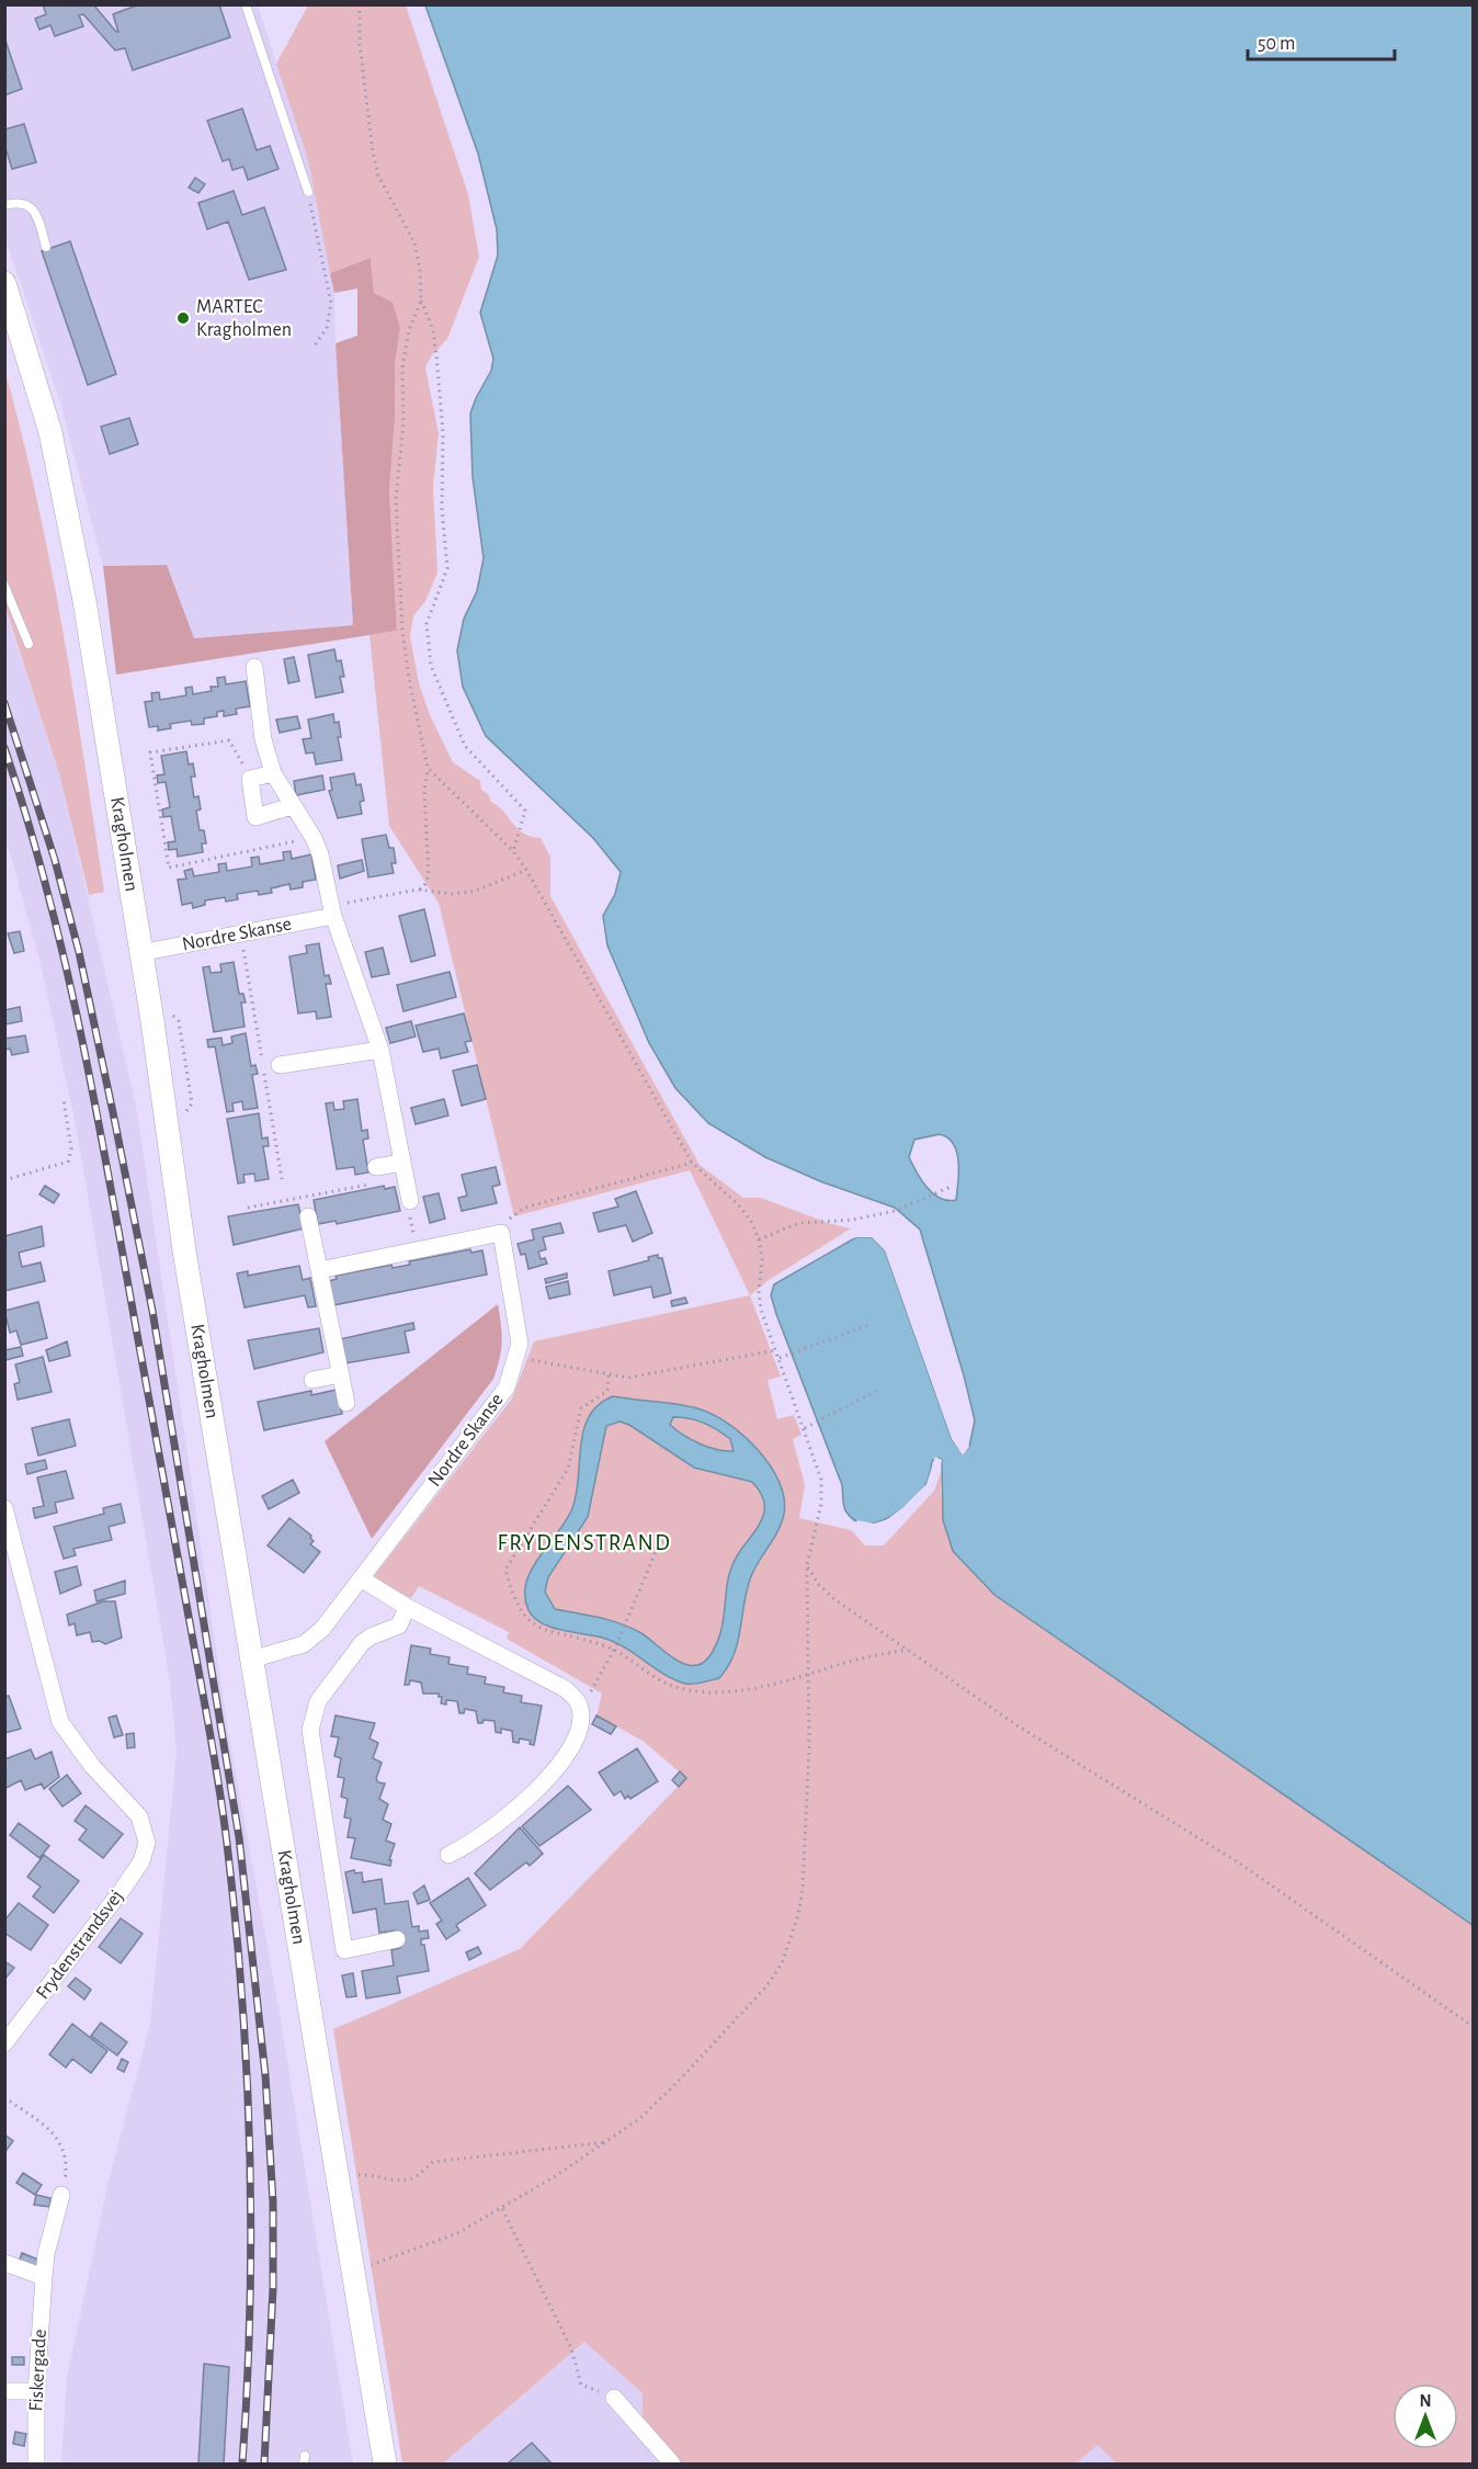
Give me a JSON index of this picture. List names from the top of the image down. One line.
{"streets":{"street":["Kragholmen","Nordre Skanse","Frydenstrandsvej","Fiskergade"]},"crossings":[["Kragholmen","Nordre Skanse"]],"districts":["FRYDENSTRAND"],"places":["MARTEC Kragholmen"],"scale_bar":"50 m","north":"top"}
